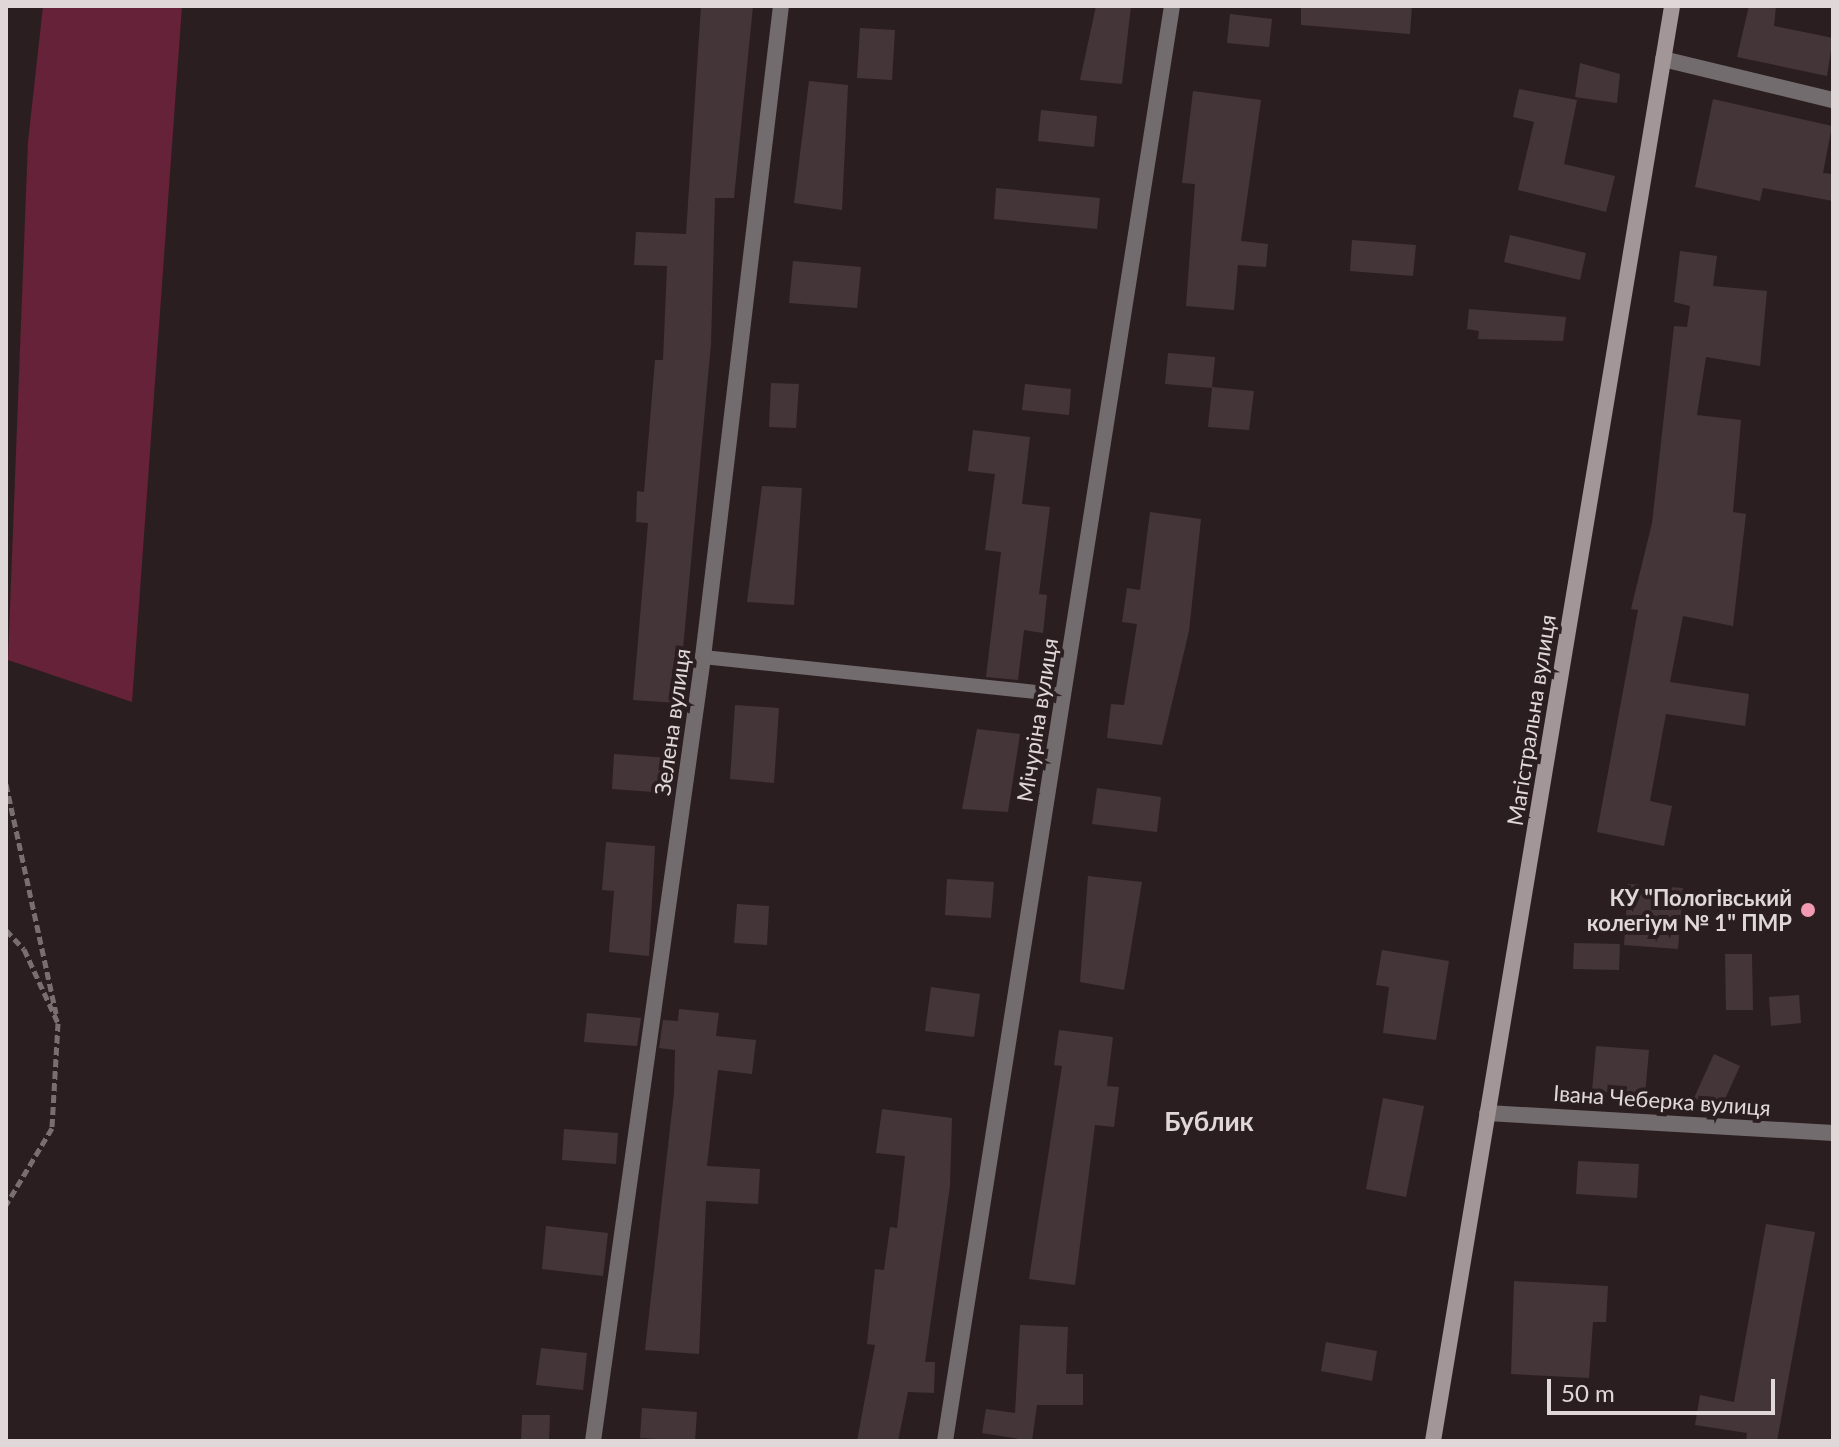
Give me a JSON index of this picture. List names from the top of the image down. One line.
{"streets":{"main road":["Магістральна вулиця"],"street":["Мічуріна вулиця","Зелена вулиця","Івана Чеберка вулиця"]},"crossings":[["Магістральна вулиця","Івана Чеберка вулиця"]],"districts":["Бублик"],"places":["КУ \"Пологівський колегіум № 1\" ПМР"],"scale_bar":"50 m"}
